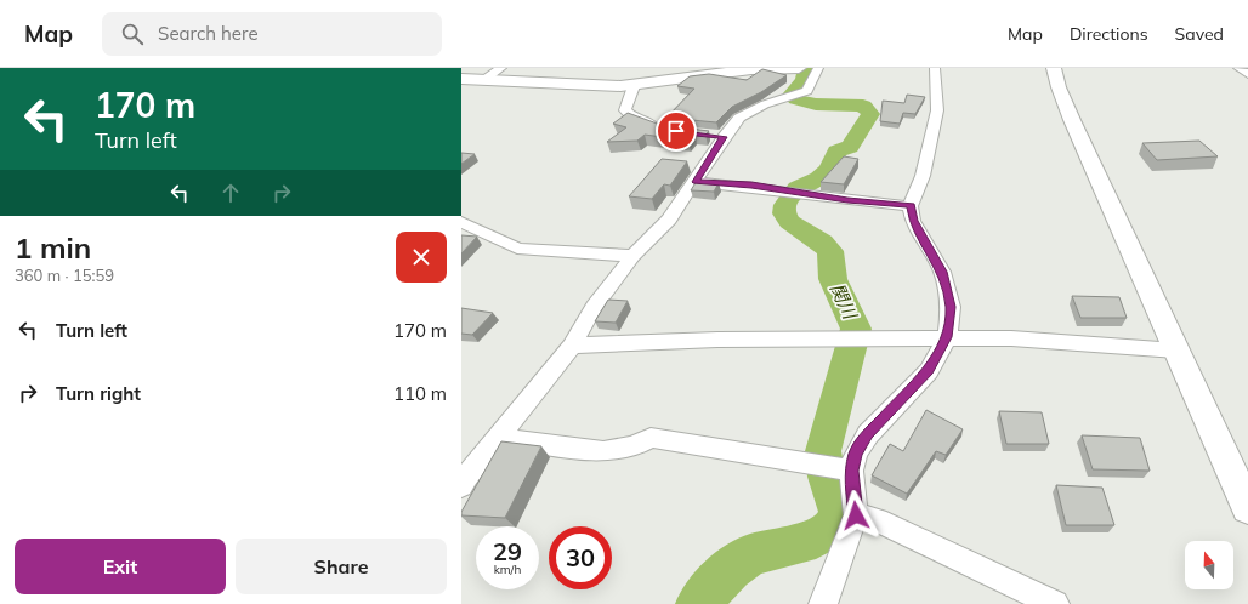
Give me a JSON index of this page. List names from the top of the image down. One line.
{"water":["関川"],"north":"top","page":{"header":"Map","search":"Search here","nav":["Map","Directions","Saved"],"turn":["170 m","Turn left"],"heading":["1 min","360 m · 15:59"],"list":[{"name":"Turn left","value":"170 m"},{"name":"Turn right","value":"110 m"}],"speed":"29 km/h","limit":"30","buttons":["Exit","Share"]}}
